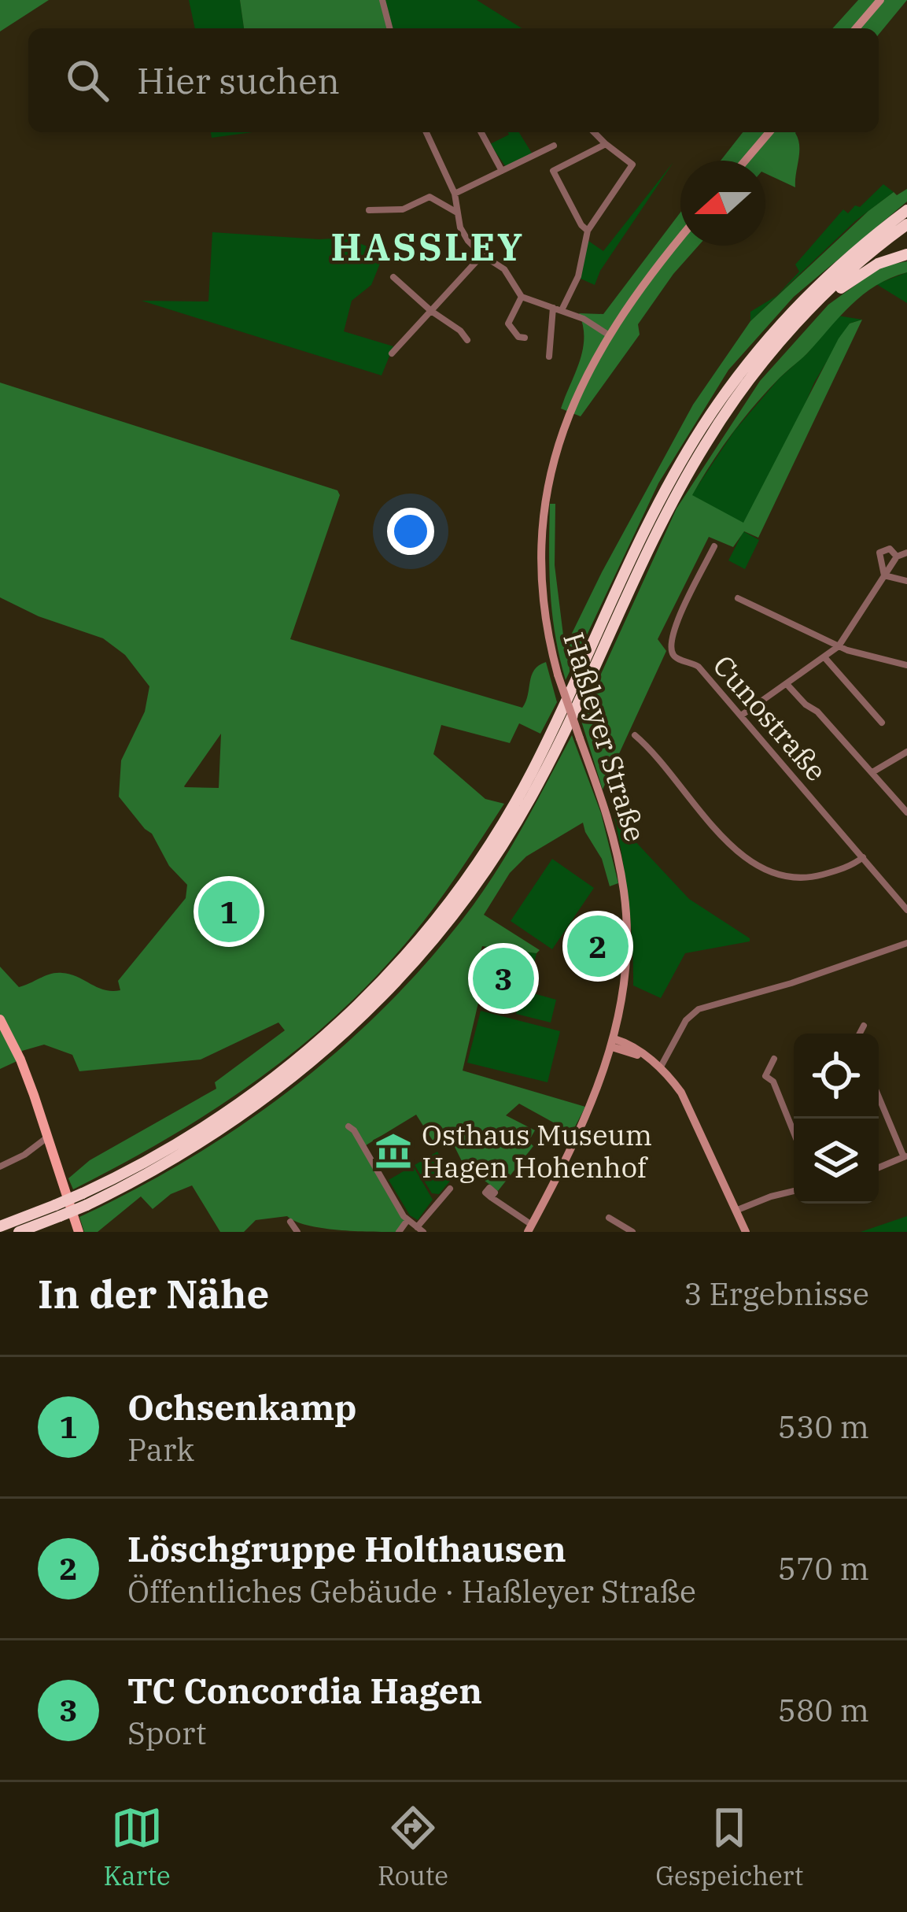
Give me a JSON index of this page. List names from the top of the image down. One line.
{"streets":{"main road":["Haßleyer Straße"],"street":["Cunostraße"]},"districts":["HASSLEY"],"places":{"museum":["Osthaus Museum Hagen Hohenhof"]},"north":"left","page":{"search":"Hier suchen","pins":["1","2","3"],"heading":["In der Nähe","3 Ergebnisse"],"list":[{"mark":"1","name":"Ochsenkamp","note":"Park","value":"530 m"},{"mark":"2","name":"Löschgruppe Holthausen","note":"Öffentliches Gebäude · Haßleyer Straße","value":"570 m"},{"mark":"3","name":"TC Concordia Hagen","note":"Sport","value":"580 m"}],"nav":["Karte","Route","Gespeichert"]}}
